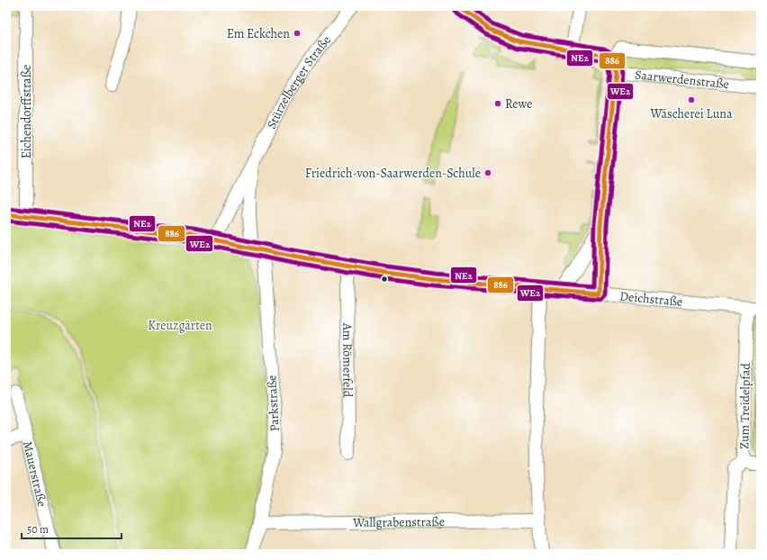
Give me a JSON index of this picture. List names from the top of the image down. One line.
{"streets":{"street":["Saarwerdenstraße","Stürzelberger Straße","Eichendorffstraße","Deichstraße","Am Römerfeld","Parkstraße","Zum Treidelpfad","Mauerstraße","Wallgrabenstraße"]},"crossings":[["Stürzelberger Straße","Deichstraße"],["Stürzelberger Straße","Parkstraße"],["Eichendorffstraße","Deichstraße"],["Deichstraße","Am Römerfeld"],["Deichstraße","Parkstraße"],["Deichstraße","Zum Treidelpfad"],["Parkstraße","Wallgrabenstraße"]],"parks":["Kreuzgärten"],"places":["Em Eckchen","Wäscherei Luna","Rewe","Friedrich-von-Saarwerden-Schule"],"lines":["transit line 886","transit line WE2","transit line NE2"],"scale_bar":"50 m"}
